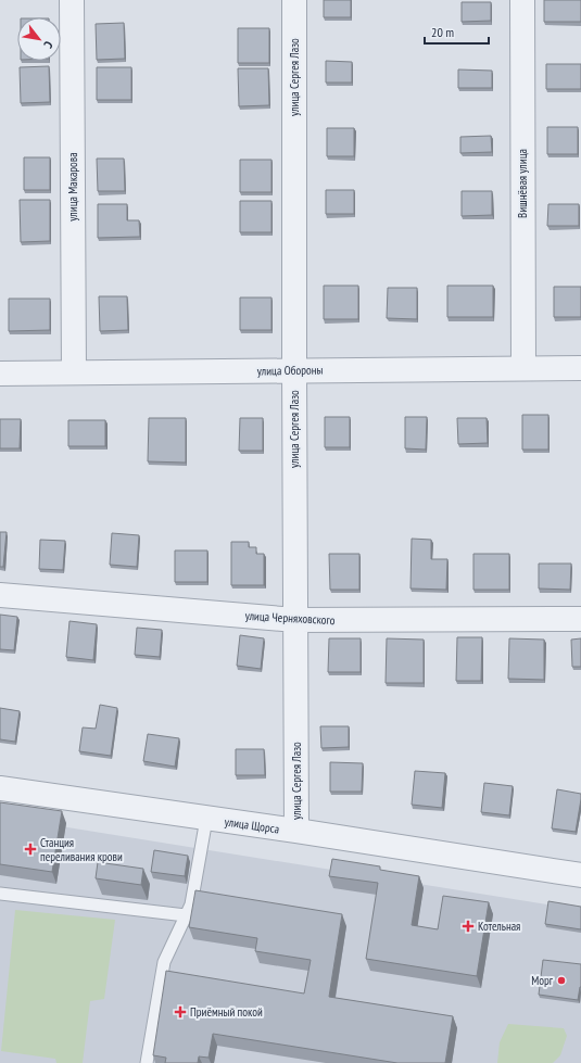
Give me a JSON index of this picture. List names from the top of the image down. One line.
{"streets":{"street":["улица Сергея Лазо","Вишнёвая улица","улица Макарова","улица Обороны","улица Черняховского","улица Щорса"]},"crossings":[["улица Сергея Лазо","улица Обороны"],["улица Сергея Лазо","улица Черняховского"],["улица Сергея Лазо","улица Щорса"],["Вишнёвая улица","улица Обороны"],["улица Макарова","улица Обороны"]],"places":{"health":["Станция переливания крови","Котельная","Приёмный покой"],"other":["Морг"]},"scale_bar":"20 m","north":"bottom right"}
